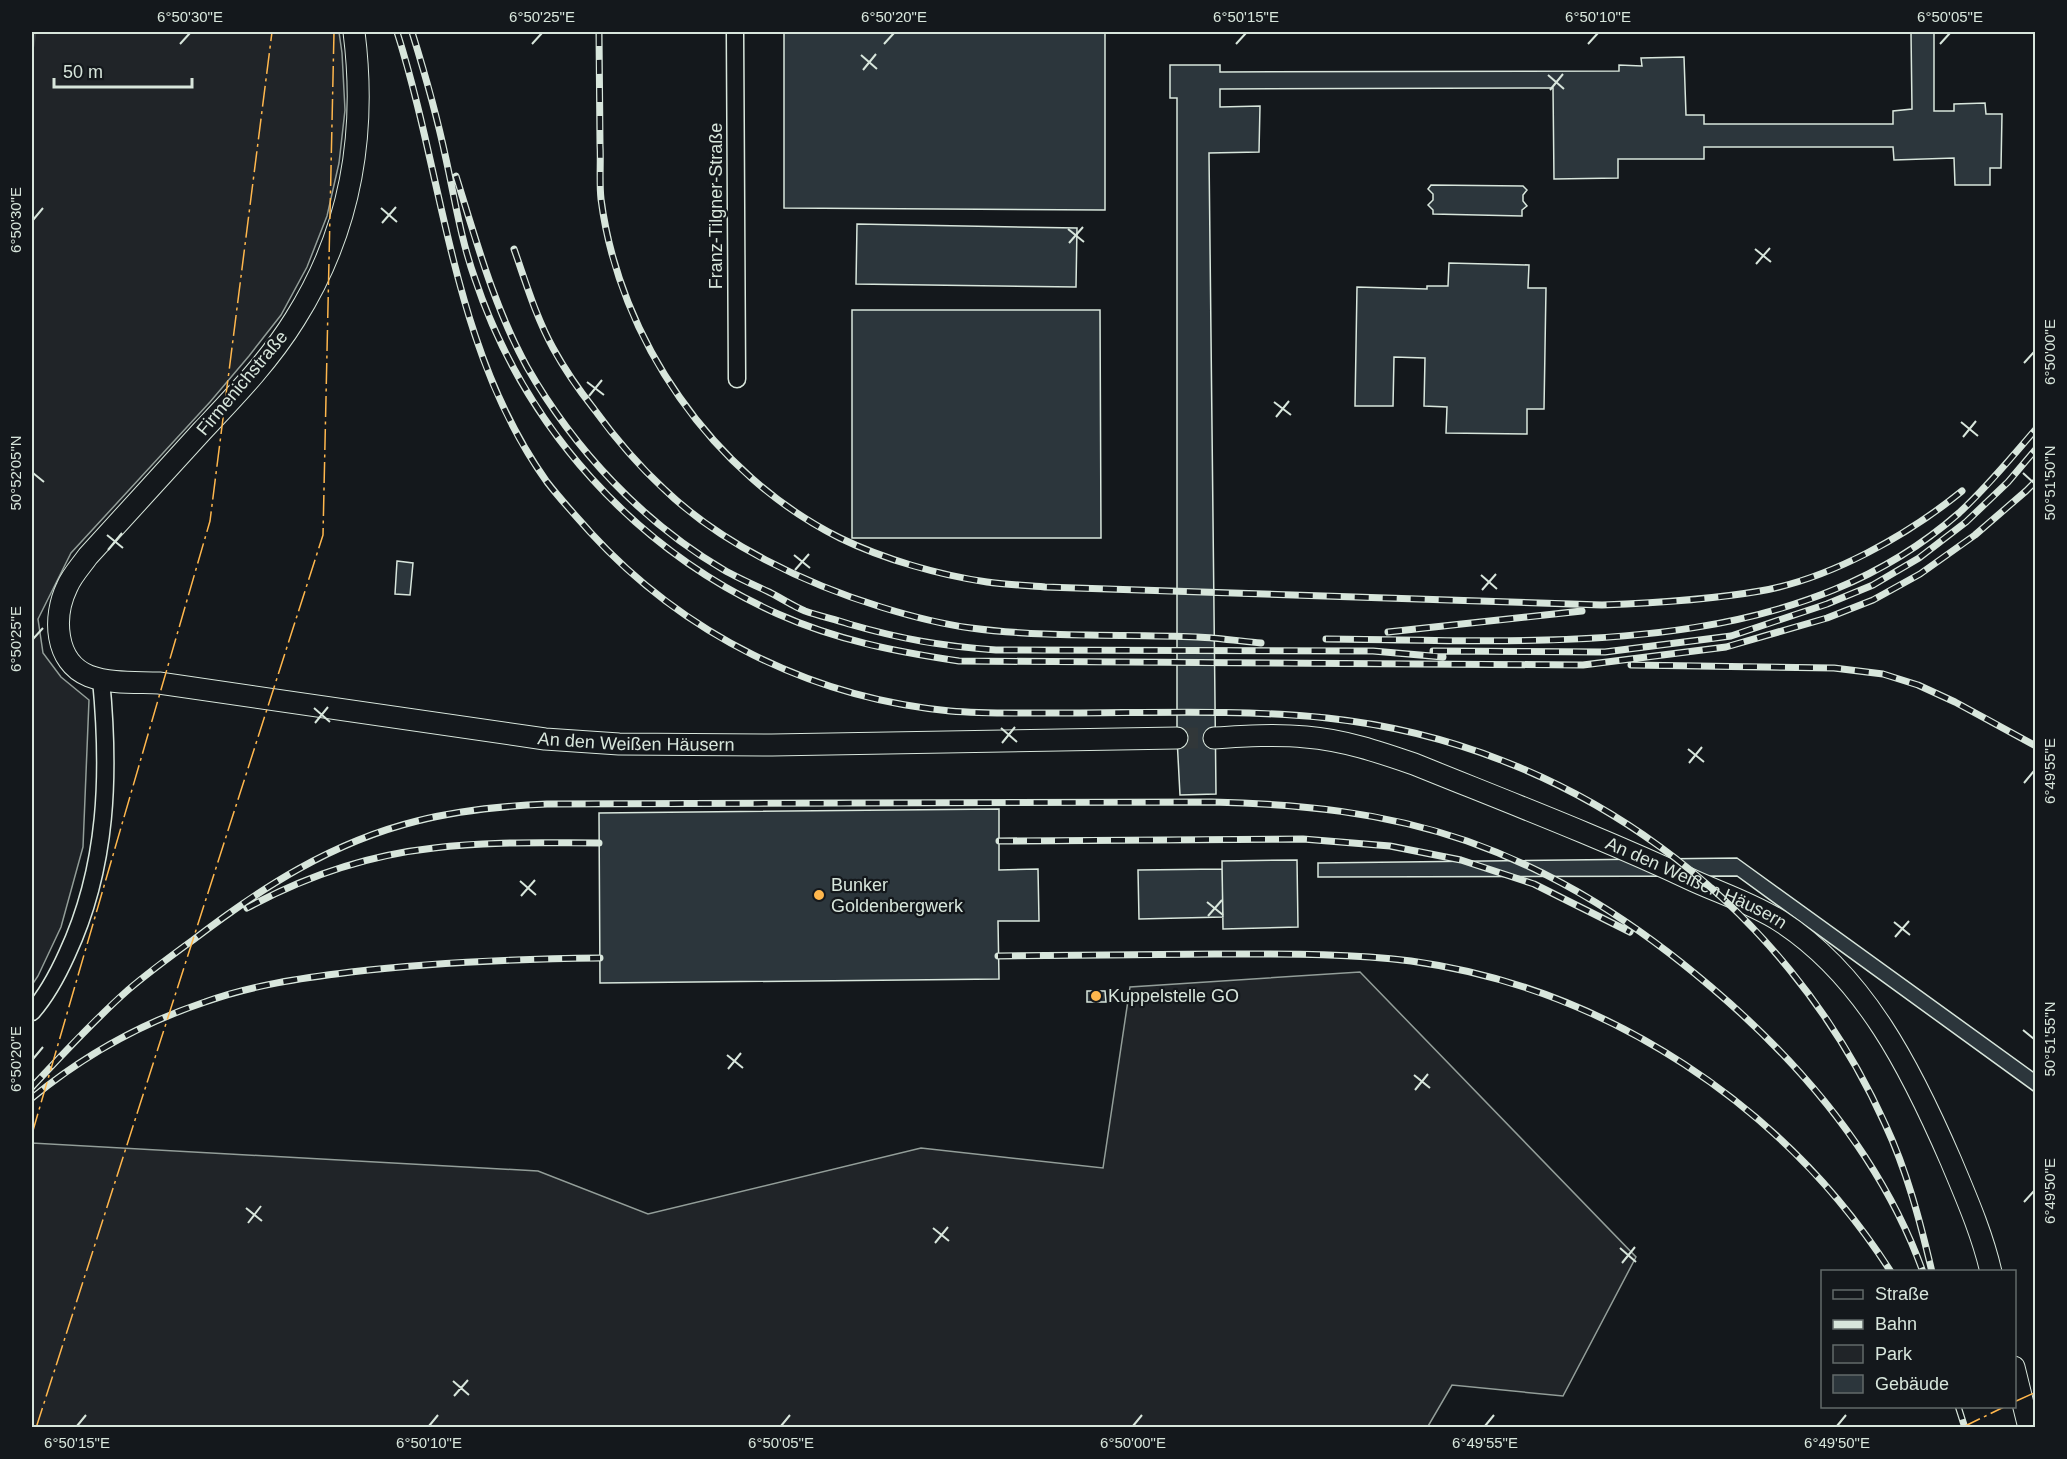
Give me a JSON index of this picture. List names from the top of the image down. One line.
{"streets":{"street":["Franz-Tilgner-Straße","Firmenichstraße","An den Weißen Häusern"]},"crossings":[["Firmenichstraße","An den Weißen Häusern"]],"places":["Bunker Goldenbergwerk","Kuppelstelle GO"],"legend":["Straße","Bahn","Park","Gebäude"],"scale_bar":"50 m","coordinates":["6°50'30\"E","6°50'25\"E","6°50'20\"E","6°50'15\"E","6°50'10\"E","6°50'05\"E","6°50'00\"E","50°52'05\"N","50°51'50\"N","6°49'55\"E","50°51'55\"N","6°49'50\"E"]}
